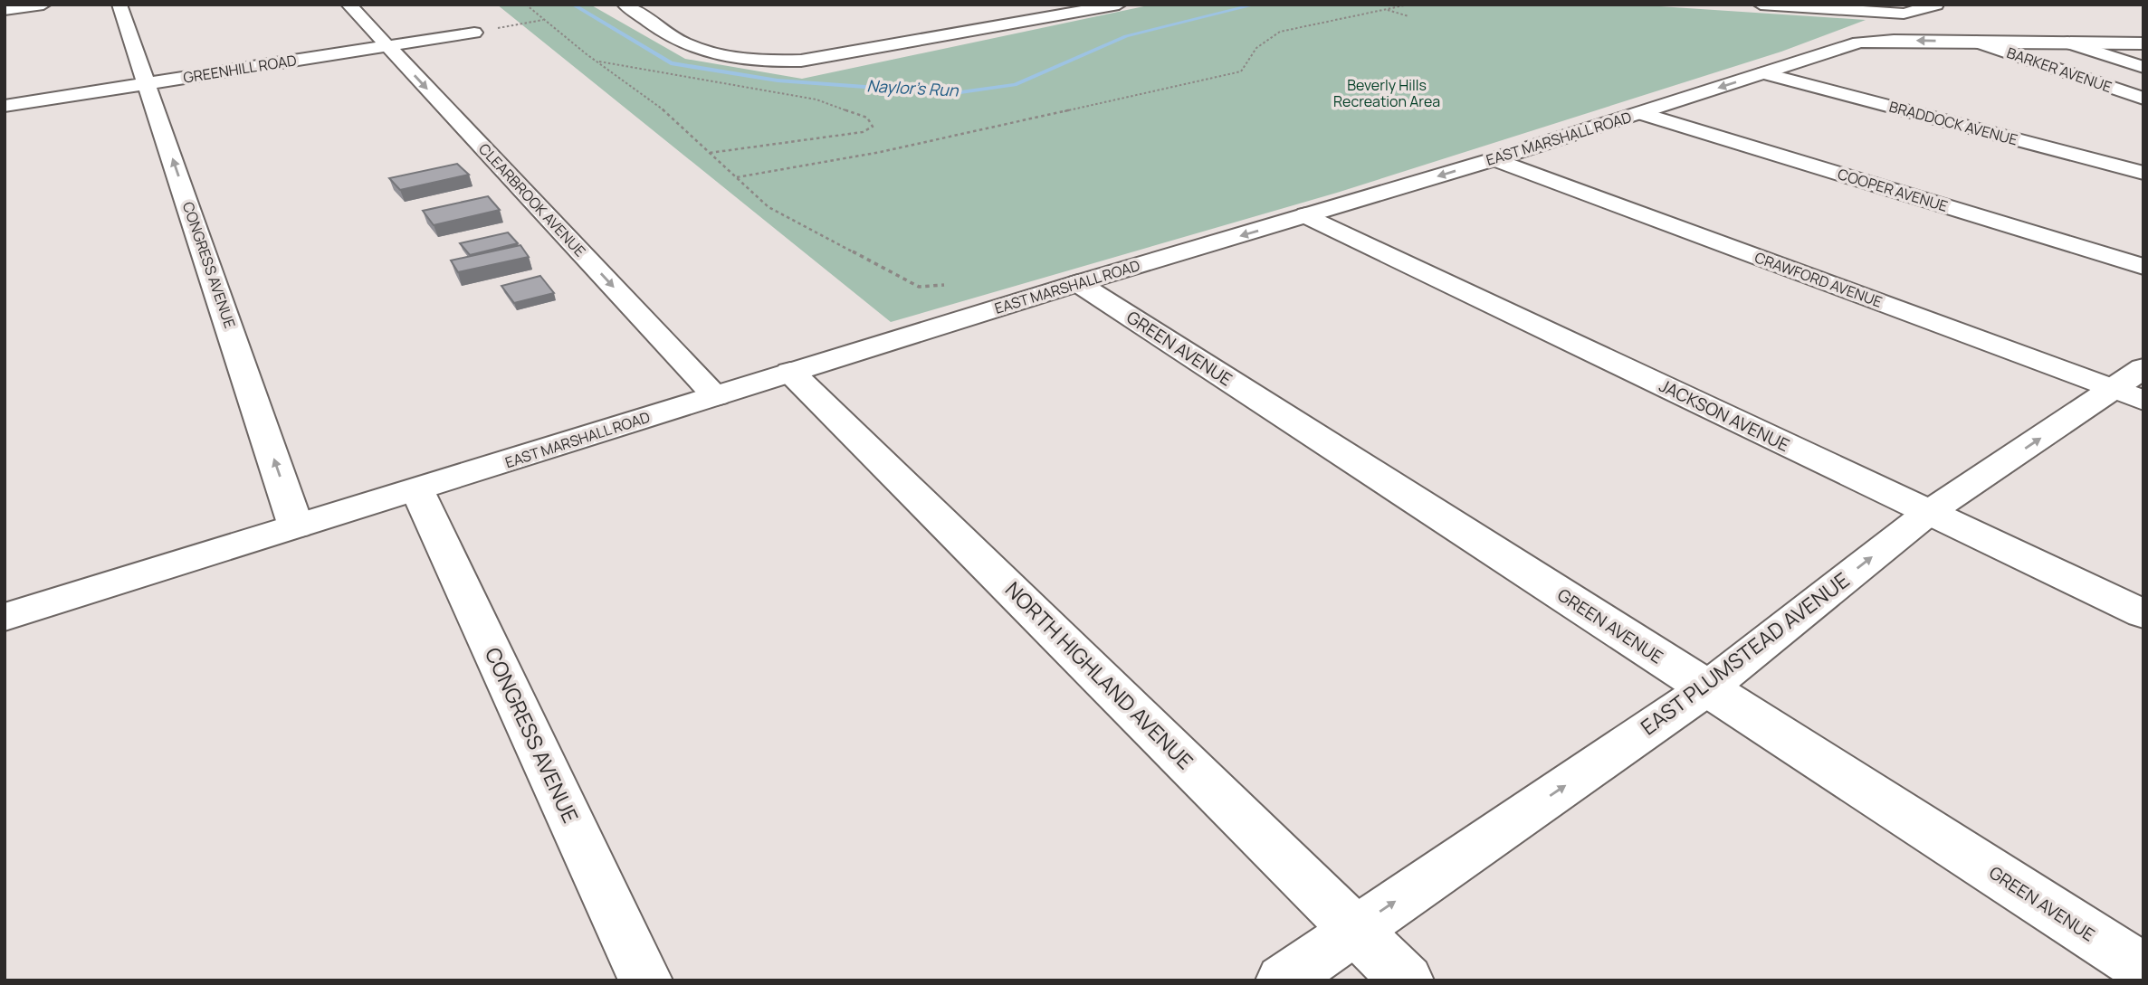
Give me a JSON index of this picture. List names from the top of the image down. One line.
{"streets":{"street":["GREENHILL ROAD","BARKER AVENUE","BRADDOCK AVENUE","EAST MARSHALL ROAD","COOPER AVENUE","CLEARBROOK AVENUE","CONGRESS AVENUE","CRAWFORD AVENUE","GREEN AVENUE","JACKSON AVENUE","EAST PLUMSTEAD AVENUE","NORTH HIGHLAND AVENUE"]},"crossings":[["GREENHILL ROAD","CLEARBROOK AVENUE"],["GREENHILL ROAD","CONGRESS AVENUE"],["BARKER AVENUE","EAST MARSHALL ROAD"],["BRADDOCK AVENUE","EAST MARSHALL ROAD"],["EAST MARSHALL ROAD","COOPER AVENUE"],["EAST MARSHALL ROAD","CLEARBROOK AVENUE"],["EAST MARSHALL ROAD","CONGRESS AVENUE"],["EAST MARSHALL ROAD","CRAWFORD AVENUE"],["EAST MARSHALL ROAD","GREEN AVENUE"],["EAST MARSHALL ROAD","JACKSON AVENUE"],["EAST MARSHALL ROAD","NORTH HIGHLAND AVENUE"],["CRAWFORD AVENUE","EAST PLUMSTEAD AVENUE"],["GREEN AVENUE","EAST PLUMSTEAD AVENUE"],["JACKSON AVENUE","EAST PLUMSTEAD AVENUE"],["EAST PLUMSTEAD AVENUE","NORTH HIGHLAND AVENUE"]],"one_way":["CLEARBROOK AVENUE","CONGRESS AVENUE","EAST PLUMSTEAD AVENUE"],"water":["Naylor's Run"],"parks":["Beverly Hills Recreation Area"]}
